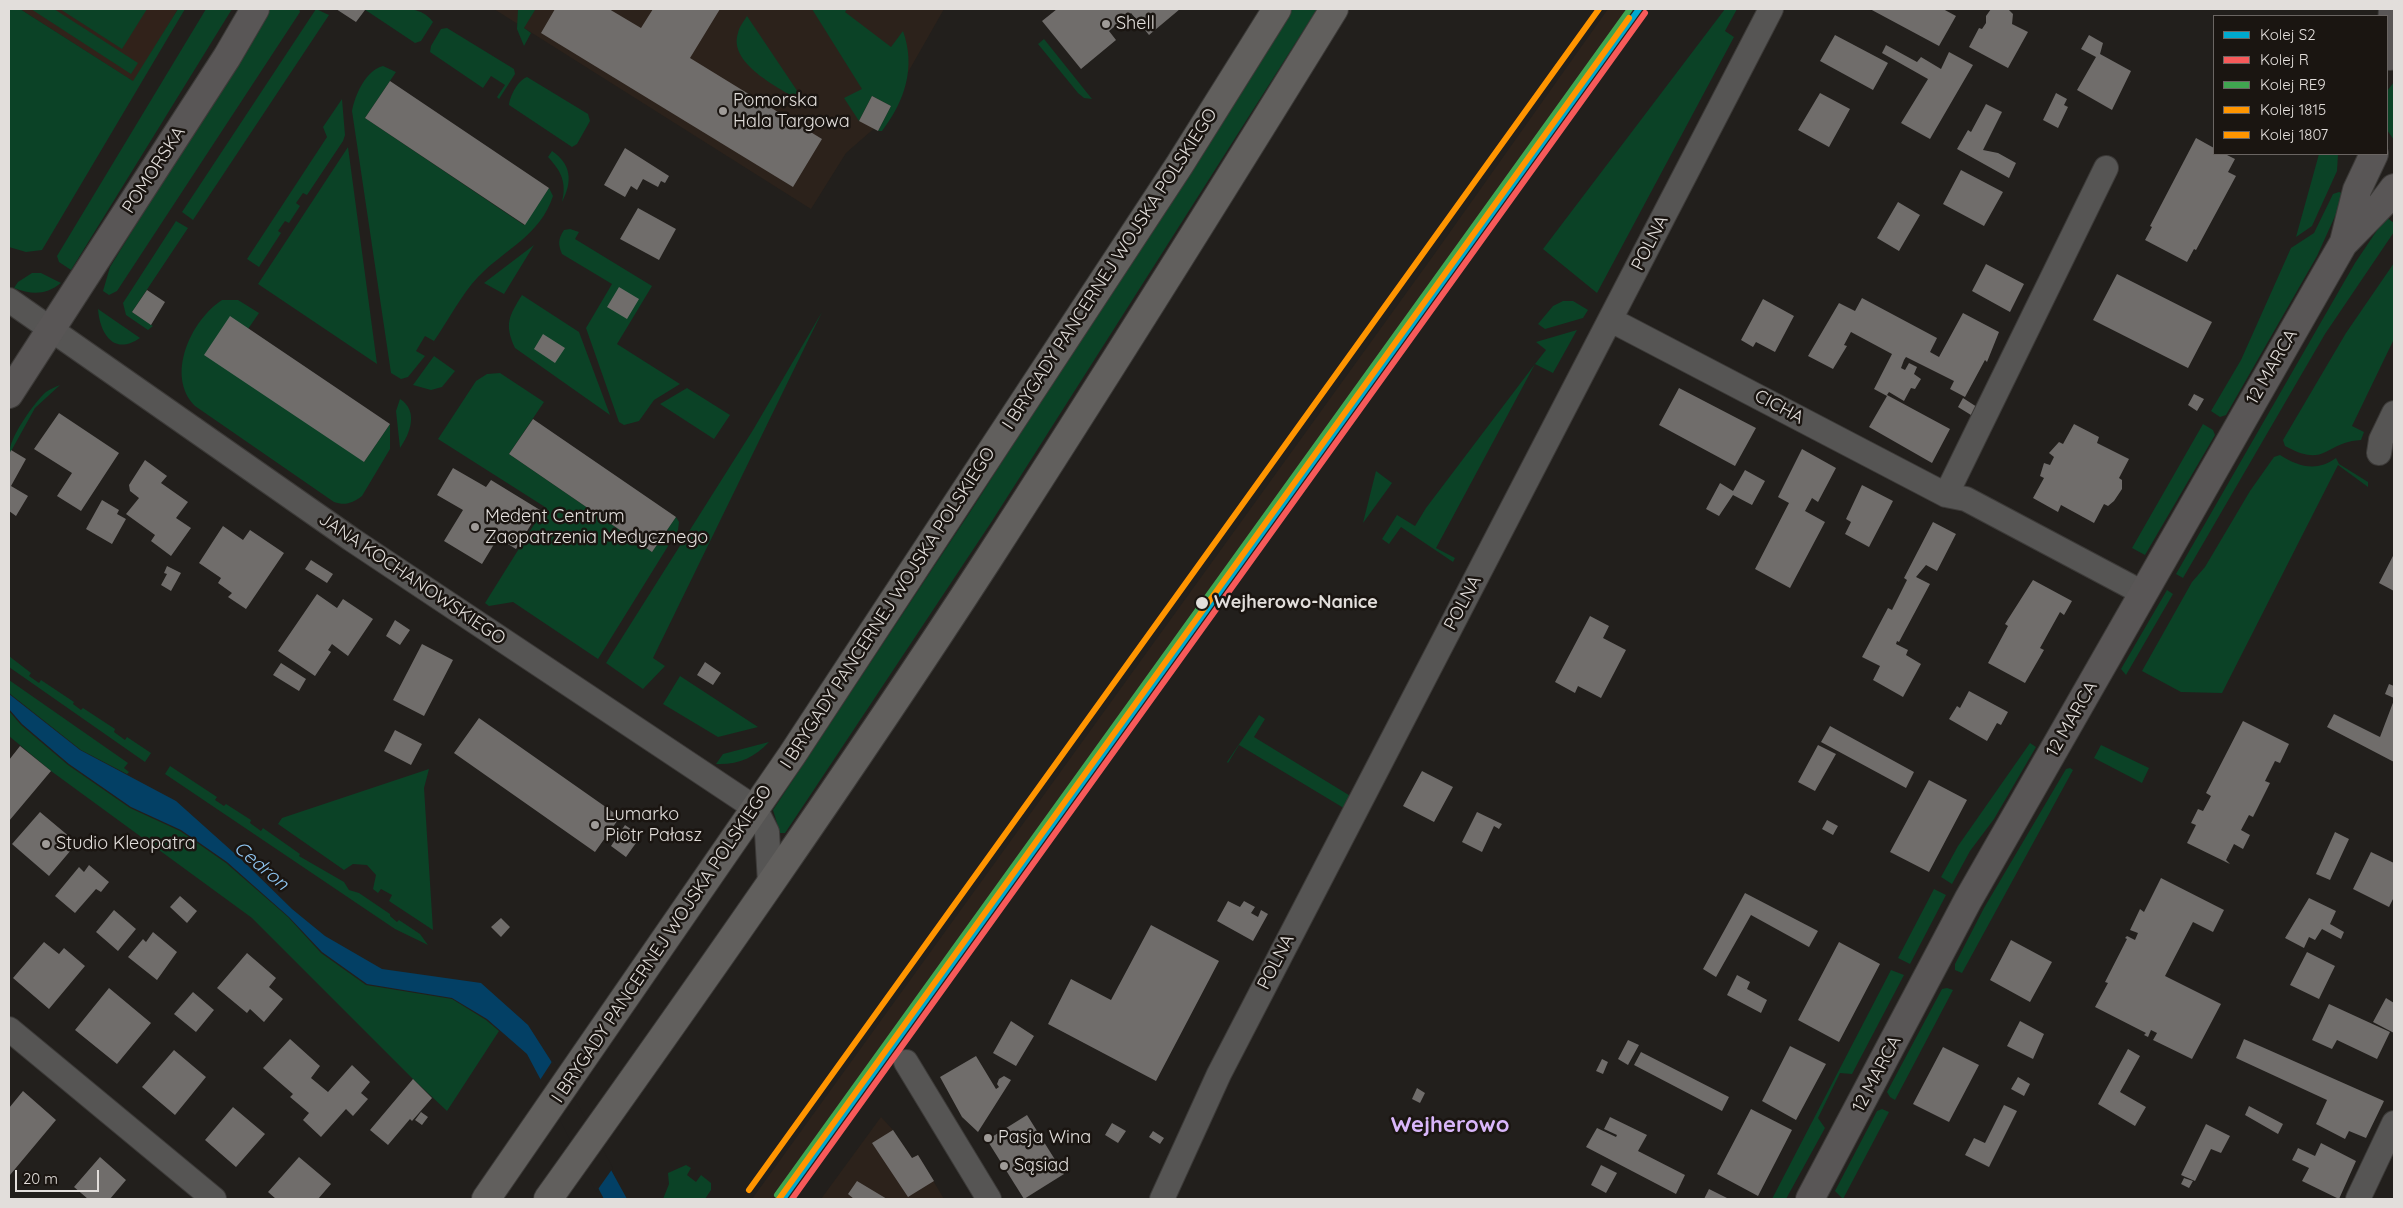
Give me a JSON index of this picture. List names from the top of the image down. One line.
{"streets":{"main road":["I BRYGADY PANCERNEJ WOJSKA POLSKIEGO"],"street":["POMORSKA","POLNA","12 MARCA","CICHA","JANA KOCHANOWSKIEGO"]},"crossings":[["POMORSKA","JANA KOCHANOWSKIEGO"],["POLNA","CICHA"],["I BRYGADY PANCERNEJ WOJSKA POLSKIEGO","JANA KOCHANOWSKIEGO"],["12 MARCA","CICHA"]],"districts":["Wejherowo"],"water":["Cedron"],"places":["Shell","Pomorska Hala Targowa","Medent Centrum Zaopatrzenia Medycznego","Wejherowo-Nanice","Lumarko Piotr Pałasz","Studio Kleopatra","Pasja Wina","Sąsiad"],"lines":["rail line S2","rail line RE9","rail line 1807","rail line R","rail line 1815"],"legend":["Kolej S2","Kolej R","Kolej RE9","Kolej 1815","Kolej 1807"],"scale_bar":"20 m"}
